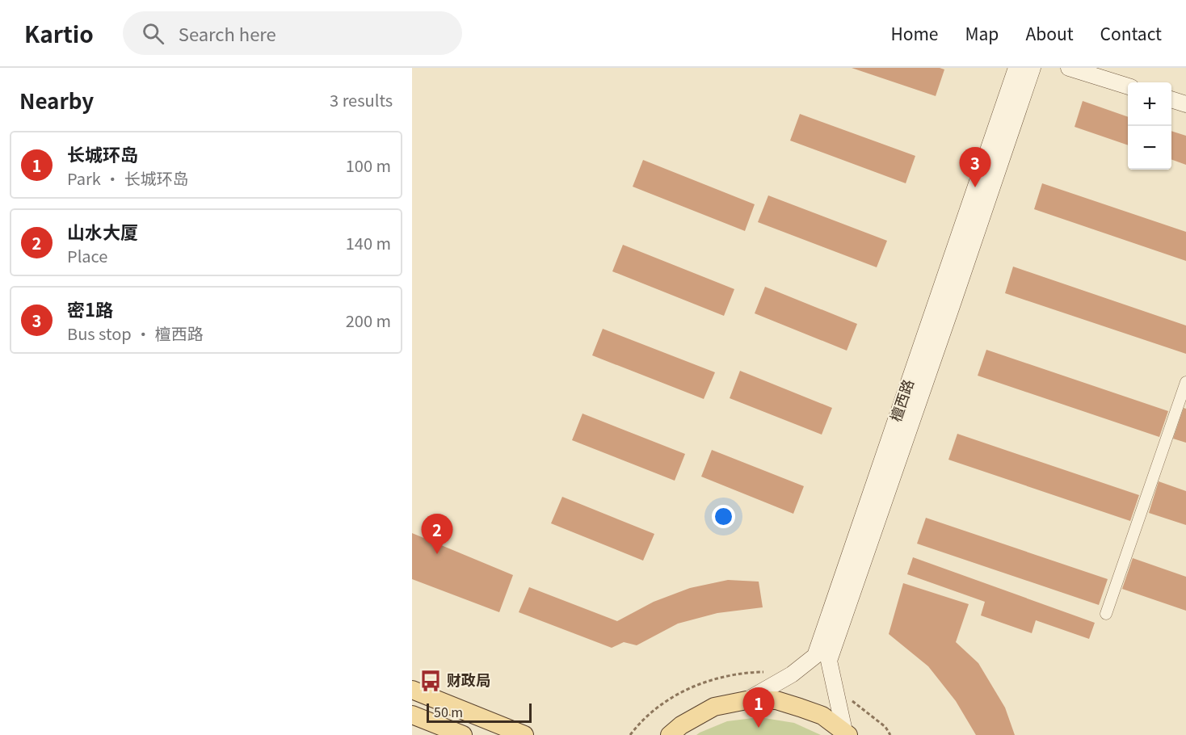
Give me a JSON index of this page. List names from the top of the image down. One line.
{"streets":{"main road":["檀西路"]},"places":{"bus stop":["财政局"]},"scale_bar":"50 m","page":{"header":"Kartio","search":"Search here","nav":["Home","Map","About","Contact"],"heading":["Nearby","3 results"],"map_buttons":["+","−"],"list":[{"mark":"1","name":"长城环岛","note":"Park · 长城环岛","value":"100 m"},{"mark":"2","name":"山水大厦","note":"Place","value":"140 m"},{"mark":"3","name":"密1路","note":"Bus stop · 檀西路","value":"200 m"}],"pins":["3","2","1"],"scale":"50 m"}}
